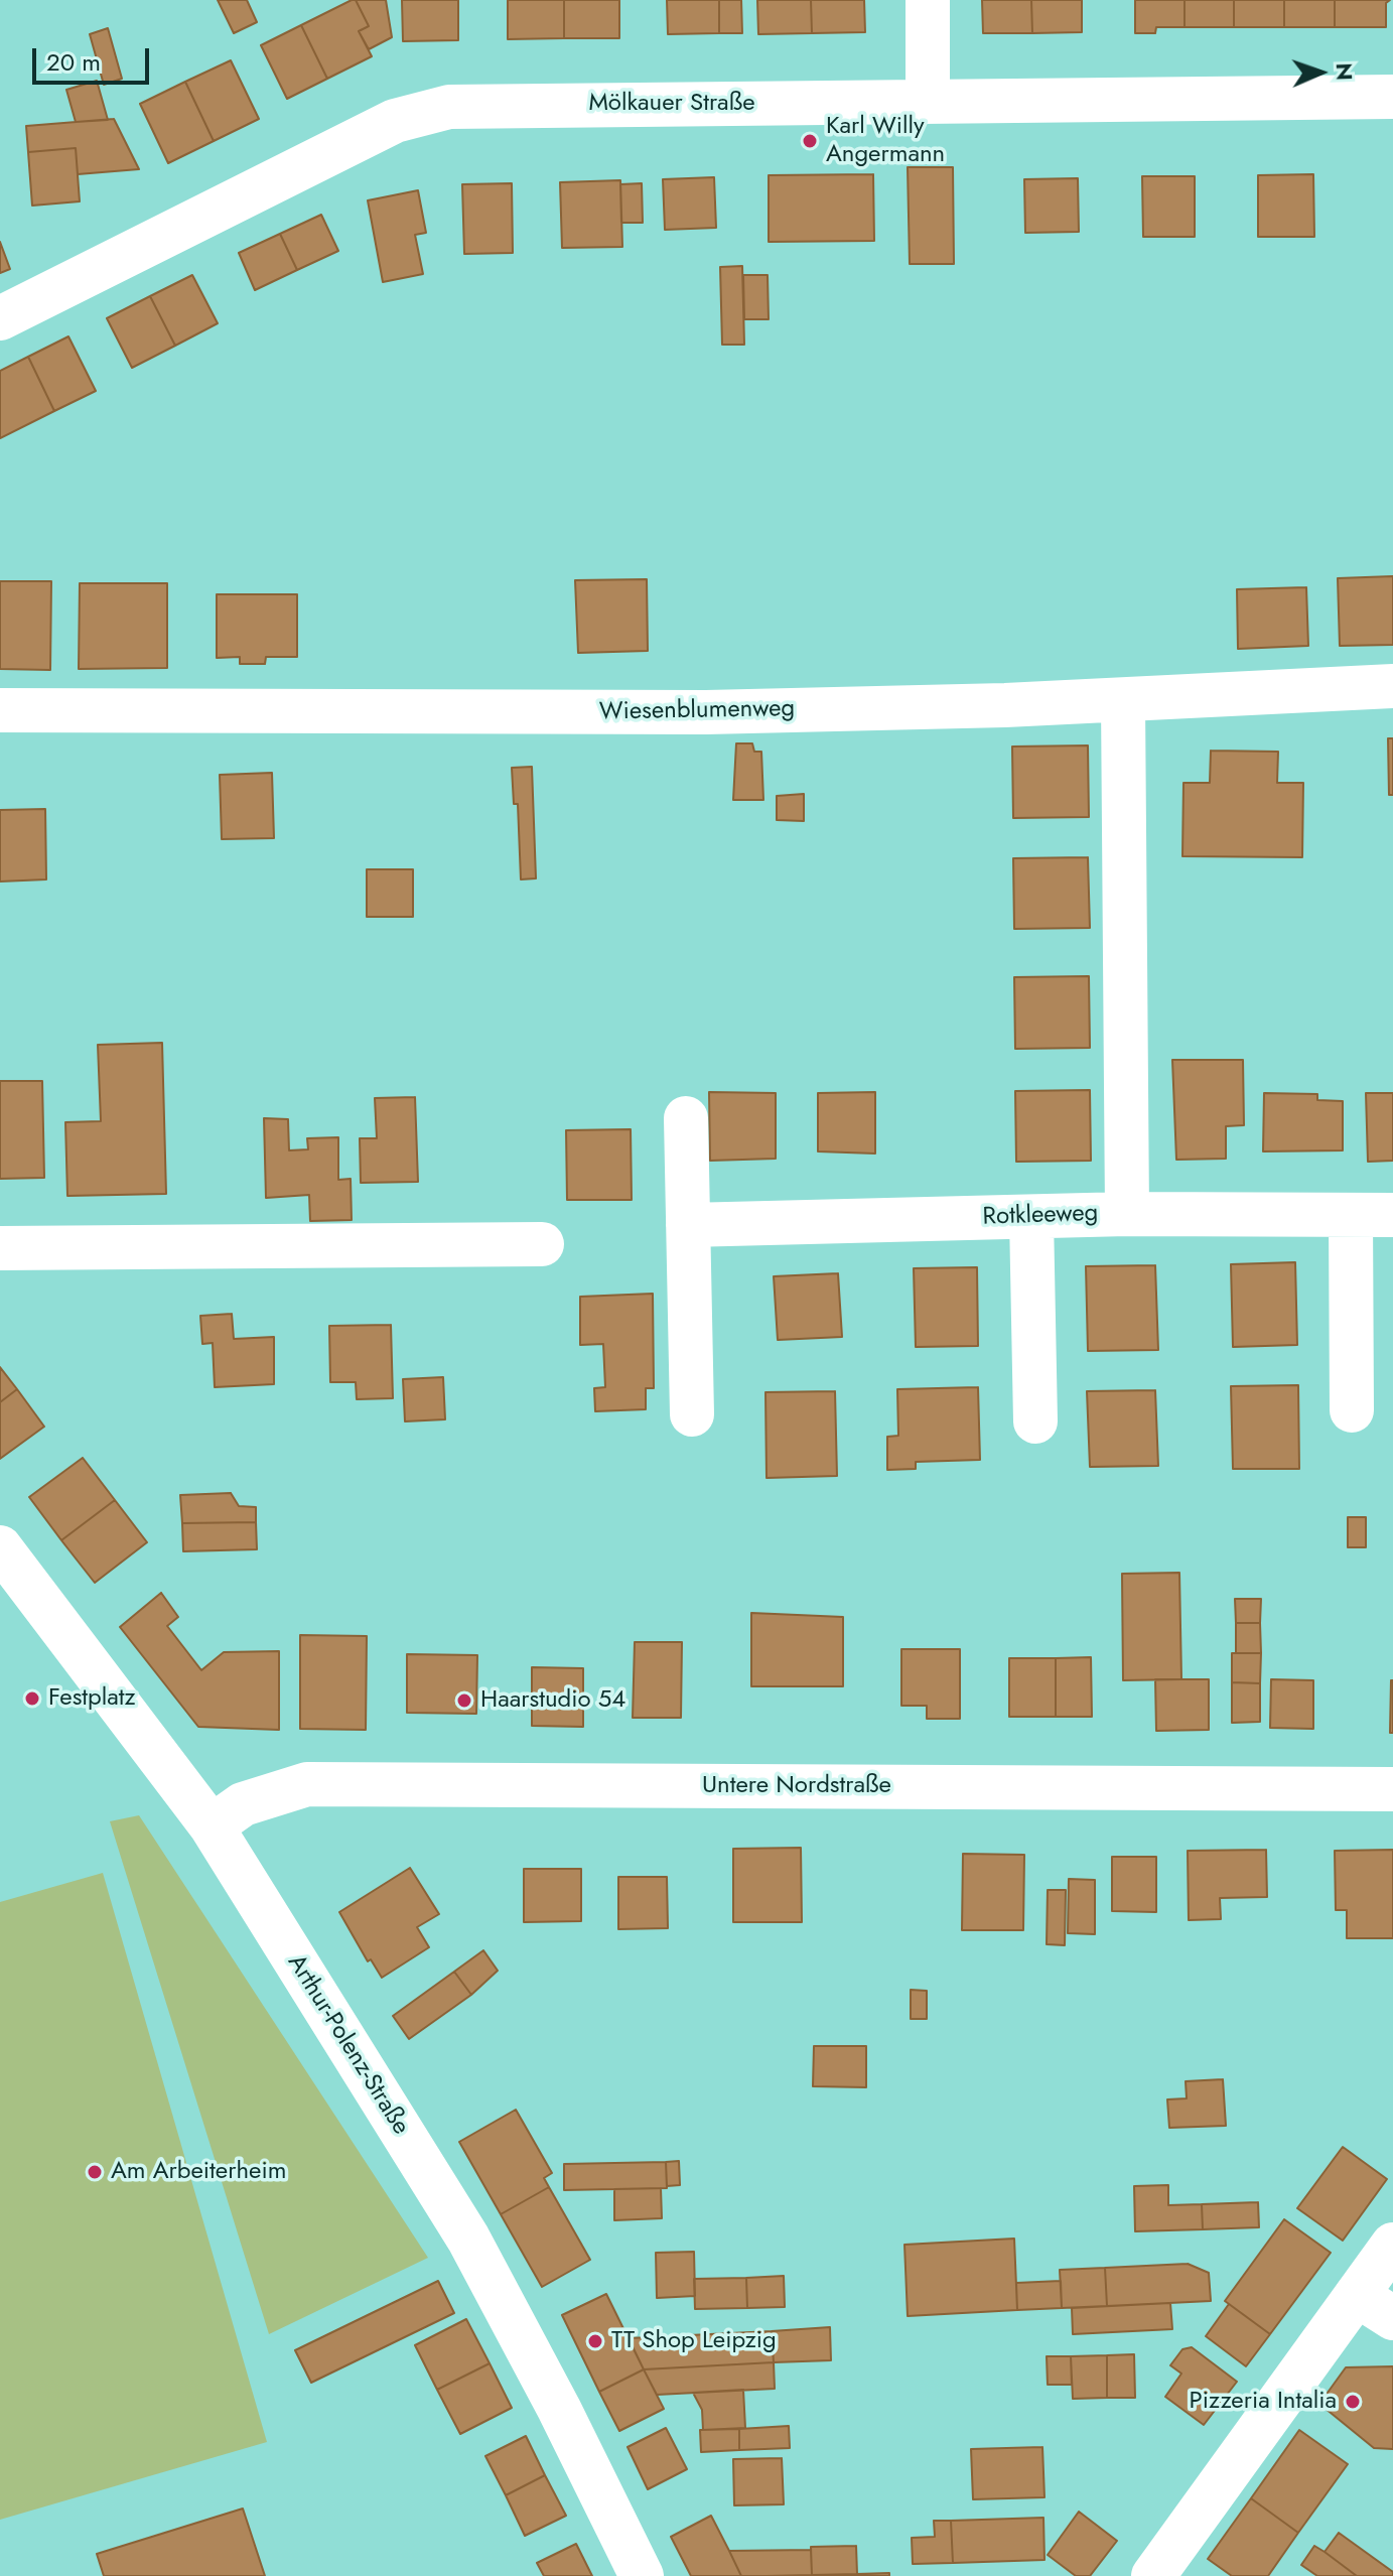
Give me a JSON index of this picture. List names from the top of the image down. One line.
{"streets":{"street":["Mölkauer Straße","Wiesenblumenweg","Rotkleeweg","Untere Nordstraße","Arthur-Polenz-Straße"]},"crossings":[["Untere Nordstraße","Arthur-Polenz-Straße"]],"places":["Karl Willy Angermann","Festplatz","Haarstudio 54","Am Arbeiterheim","TT Shop Leipzig","Pizzeria Intalia"],"scale_bar":"20 m","north":"right"}
